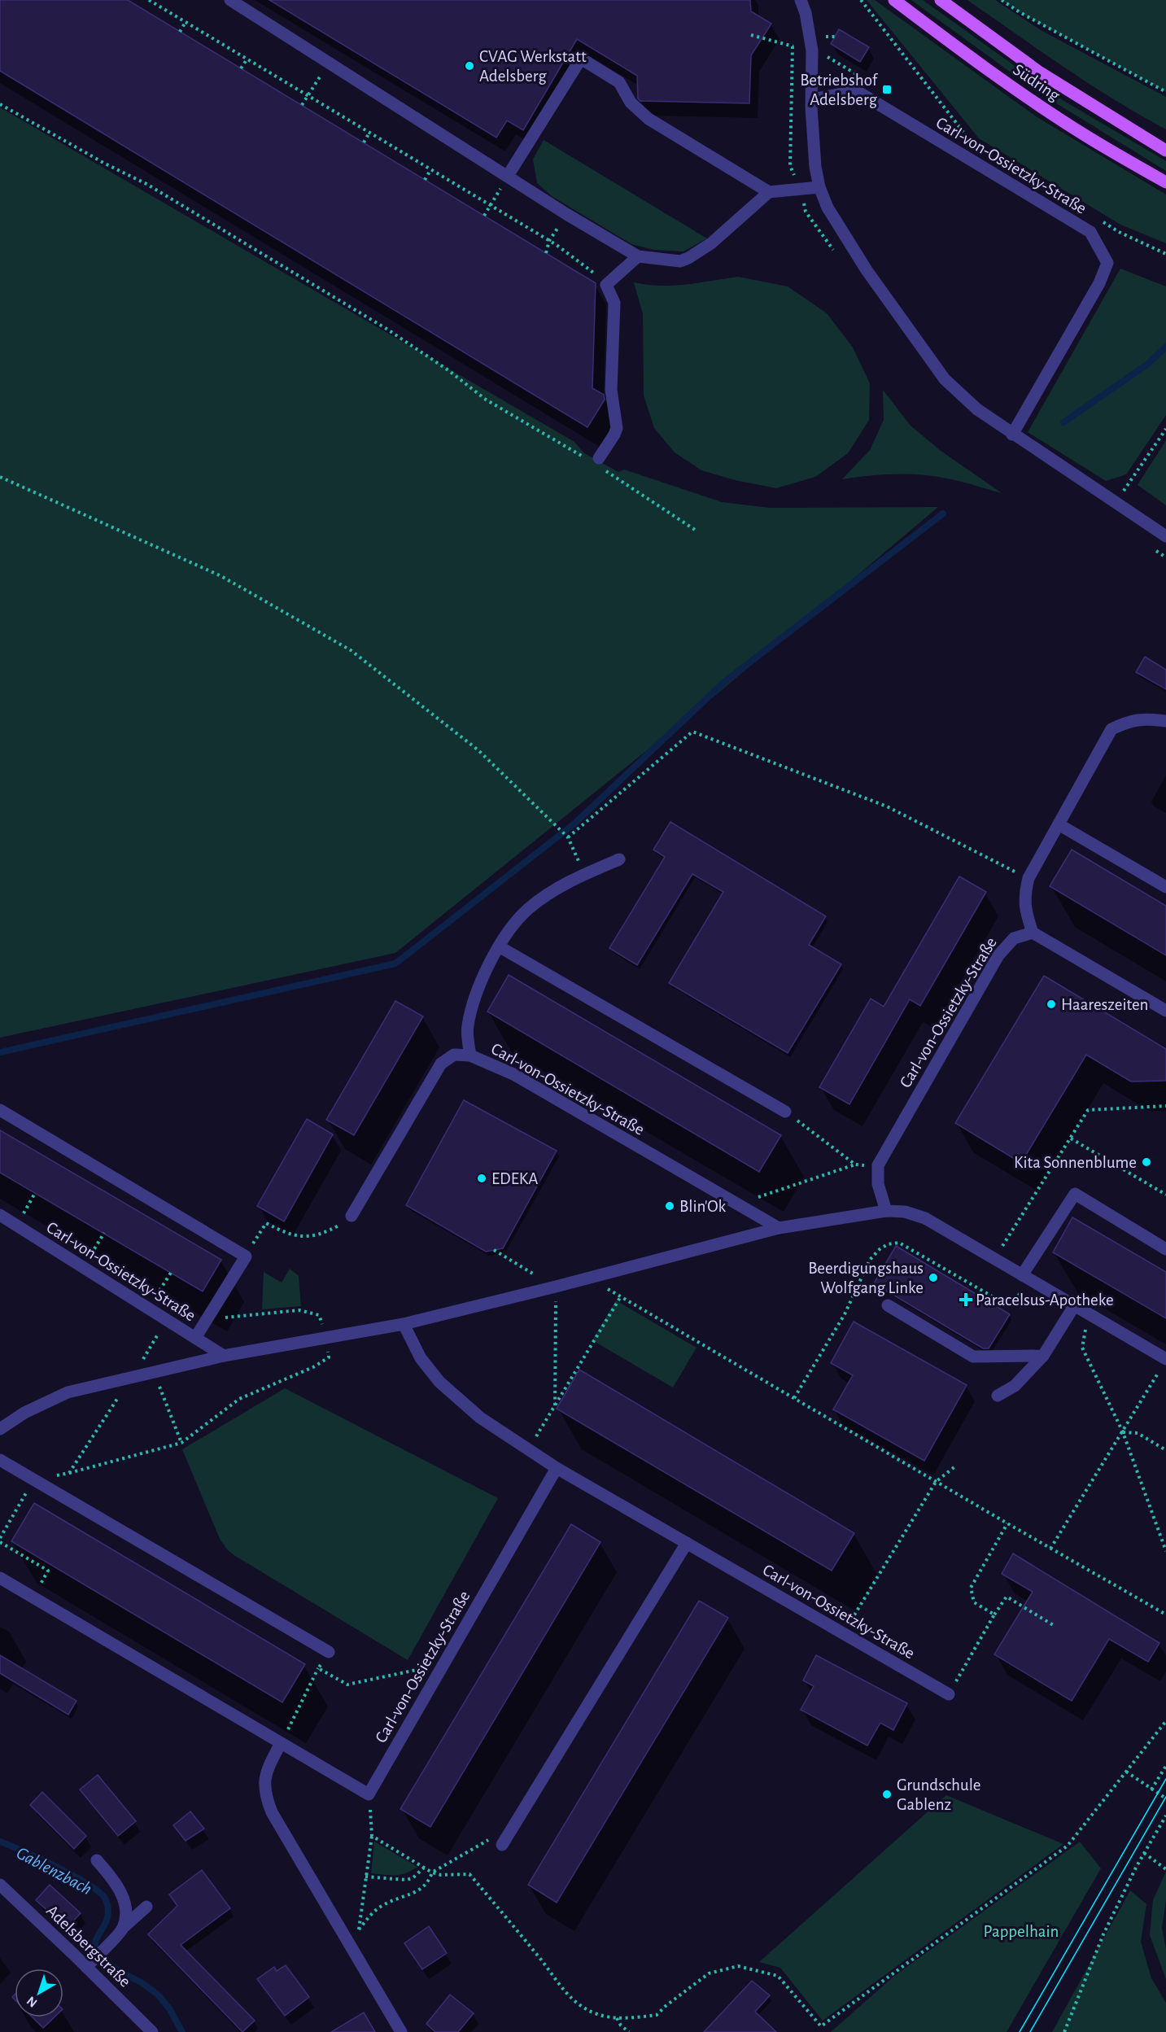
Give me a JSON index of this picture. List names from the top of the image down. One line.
{"streets":{"main road":["Südring"],"street":["Carl-von-Ossietzky-Straße","Adelsbergstraße"]},"water":["Gablenzbach"],"parks":["Pappelhain"],"places":{"other":["CVAG Werkstatt Adelsberg","Haareszeiten","Kita Sonnenblume","EDEKA","Blin'Ok","Beerdigungshaus Wolfgang Linke","Grundschule Gablenz"],"transit":["Betriebshof Adelsberg"],"health":["Paracelsus-Apotheke"]},"north":"bottom left"}
